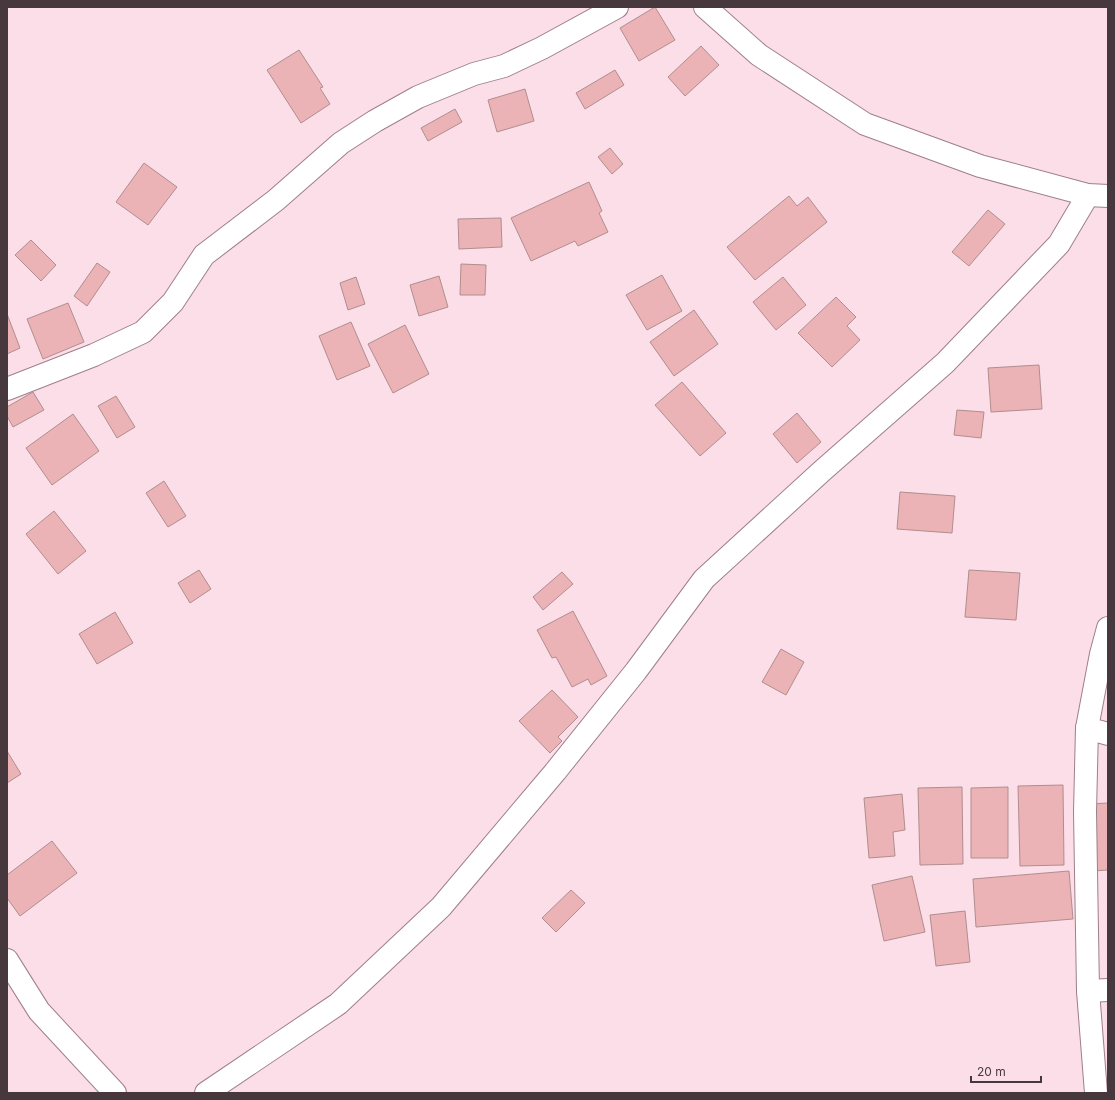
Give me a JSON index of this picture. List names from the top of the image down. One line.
{"scale_bar":"20 m"}
